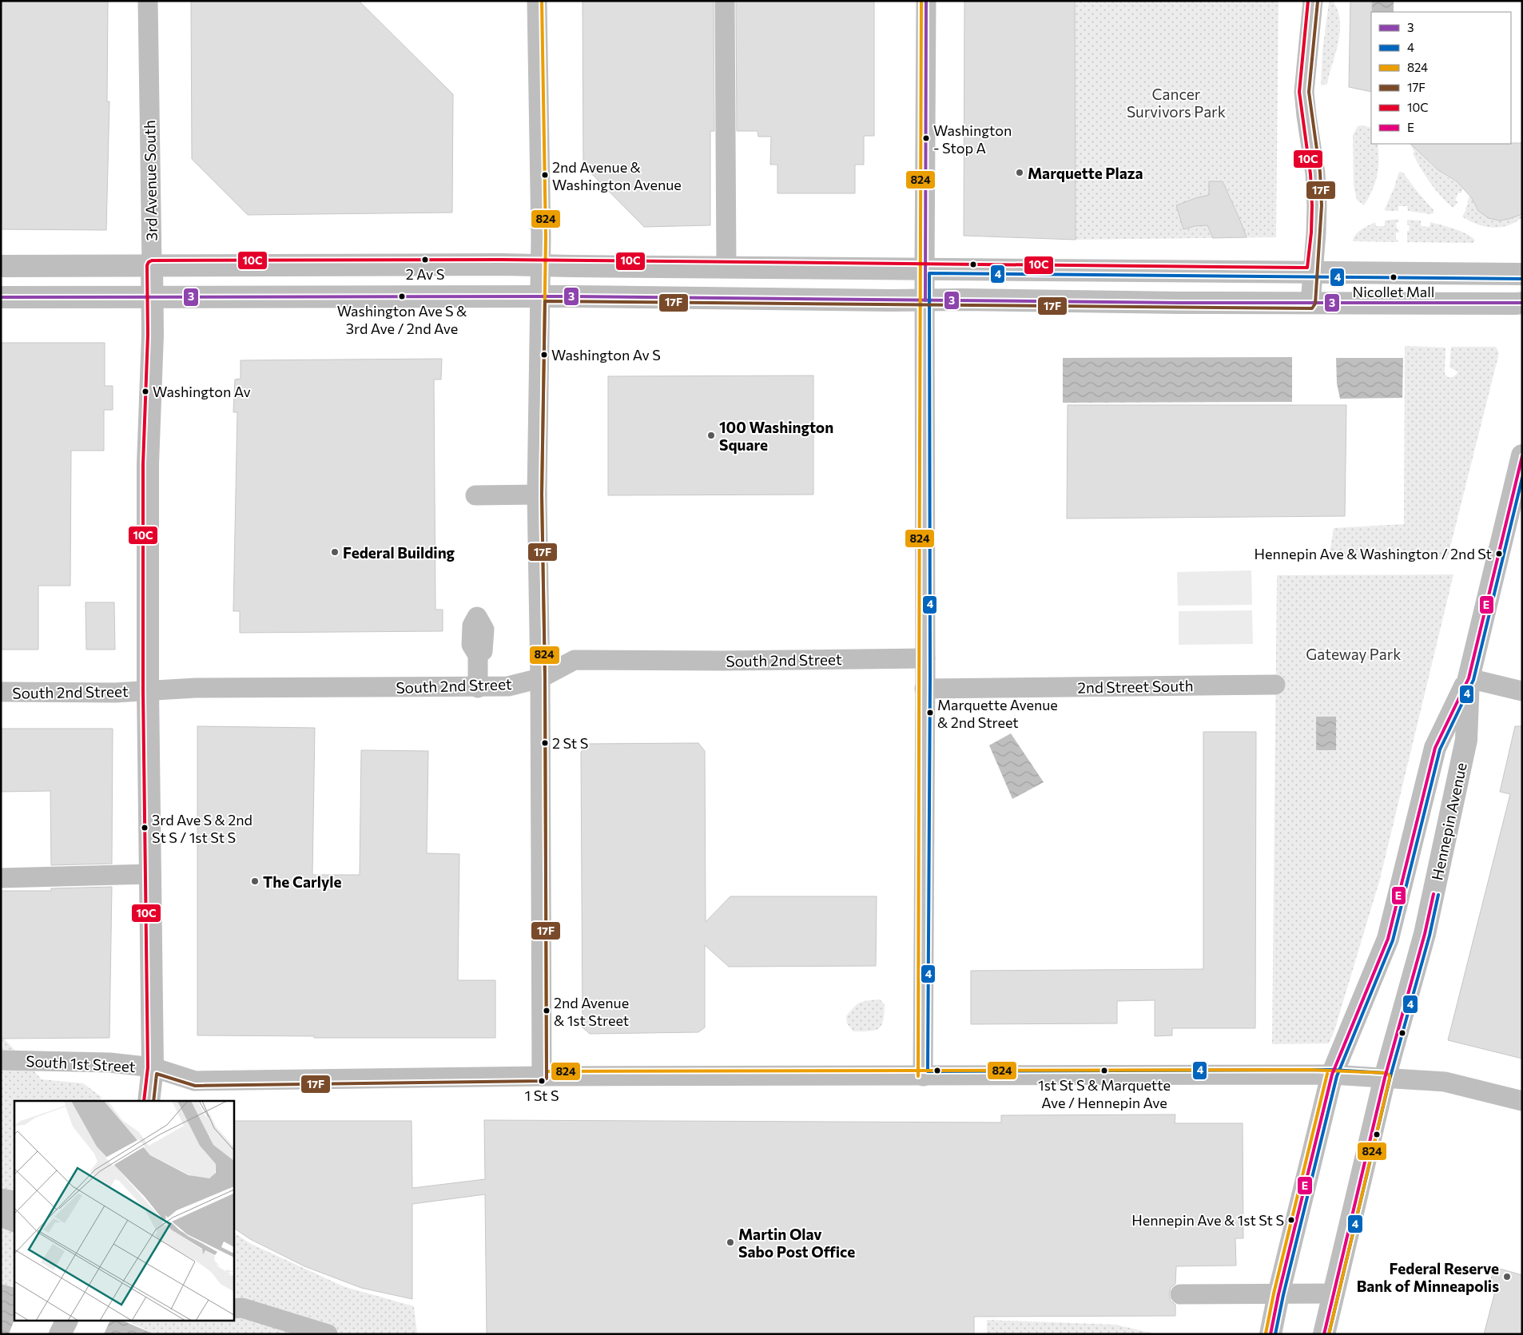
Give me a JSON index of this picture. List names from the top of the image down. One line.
{"streets":{"main road":["3rd Avenue South","Hennepin Avenue"],"street":["South 2nd Street","2nd Street South","South 1st Street"]},"crossings":[["3rd Avenue South","South 2nd Street"],["3rd Avenue South","South 1st Street"],["Hennepin Avenue","South 1st Street"]],"parks":["Cancer Survivors Park","Gateway Park"],"places":["Washington - Stop A","Marquette Plaza","2nd Avenue & Washington Avenue","2 Av S","Nicollet Mall","Washington Ave S & 3rd Ave / 2nd Ave","Washington Av S","Washington Av","100 Washington Square","Federal Building","Hennepin Ave & Washington / 2nd St","Marquette Avenue & 2nd Street","2 St S","3rd Ave S & 2nd St S / 1st St S","The Carlyle","2nd Avenue & 1st Street","1st St S & Marquette Ave / Hennepin Ave","1 St S","Hennepin Ave & 1st St S","Martin Olav Sabo Post Office","Federal Reserve Bank of Minneapolis"],"lines":["transit line 3","transit line 824","transit line 10C","transit line 17F","transit line 4","transit line E"],"legend":["3","4","824","17F","10C","E"]}
